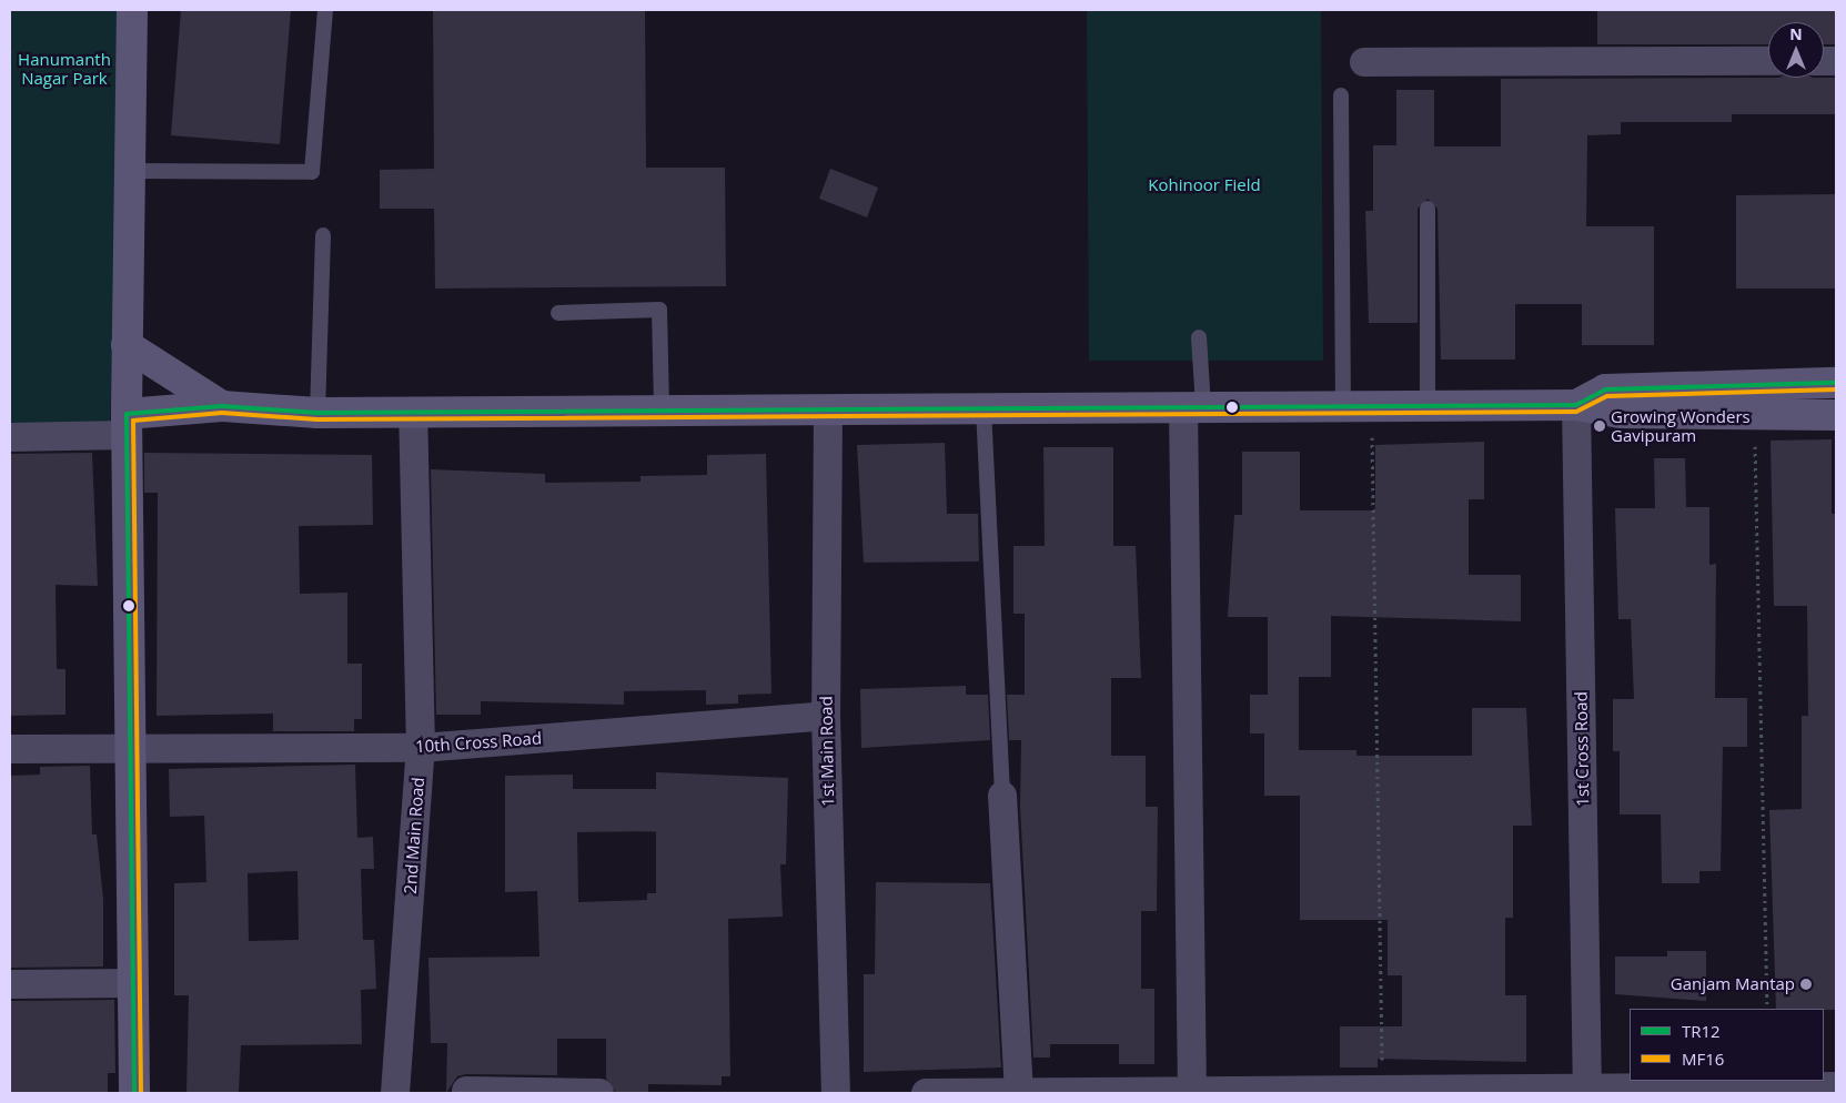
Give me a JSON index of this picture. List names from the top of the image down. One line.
{"streets":{"street":["10th Cross Road","1st Cross Road","1st Main Road","2nd Main Road"]},"crossings":[["10th Cross Road","1st Main Road"],["10th Cross Road","2nd Main Road"]],"parks":["Hanumanth Nagar Park","Kohinoor Field"],"places":["Growing Wonders Gavipuram","Ganjam Mantap"],"lines":["transit line TR12","transit line MF16"],"legend":["TR12","MF16"],"north":"top"}
